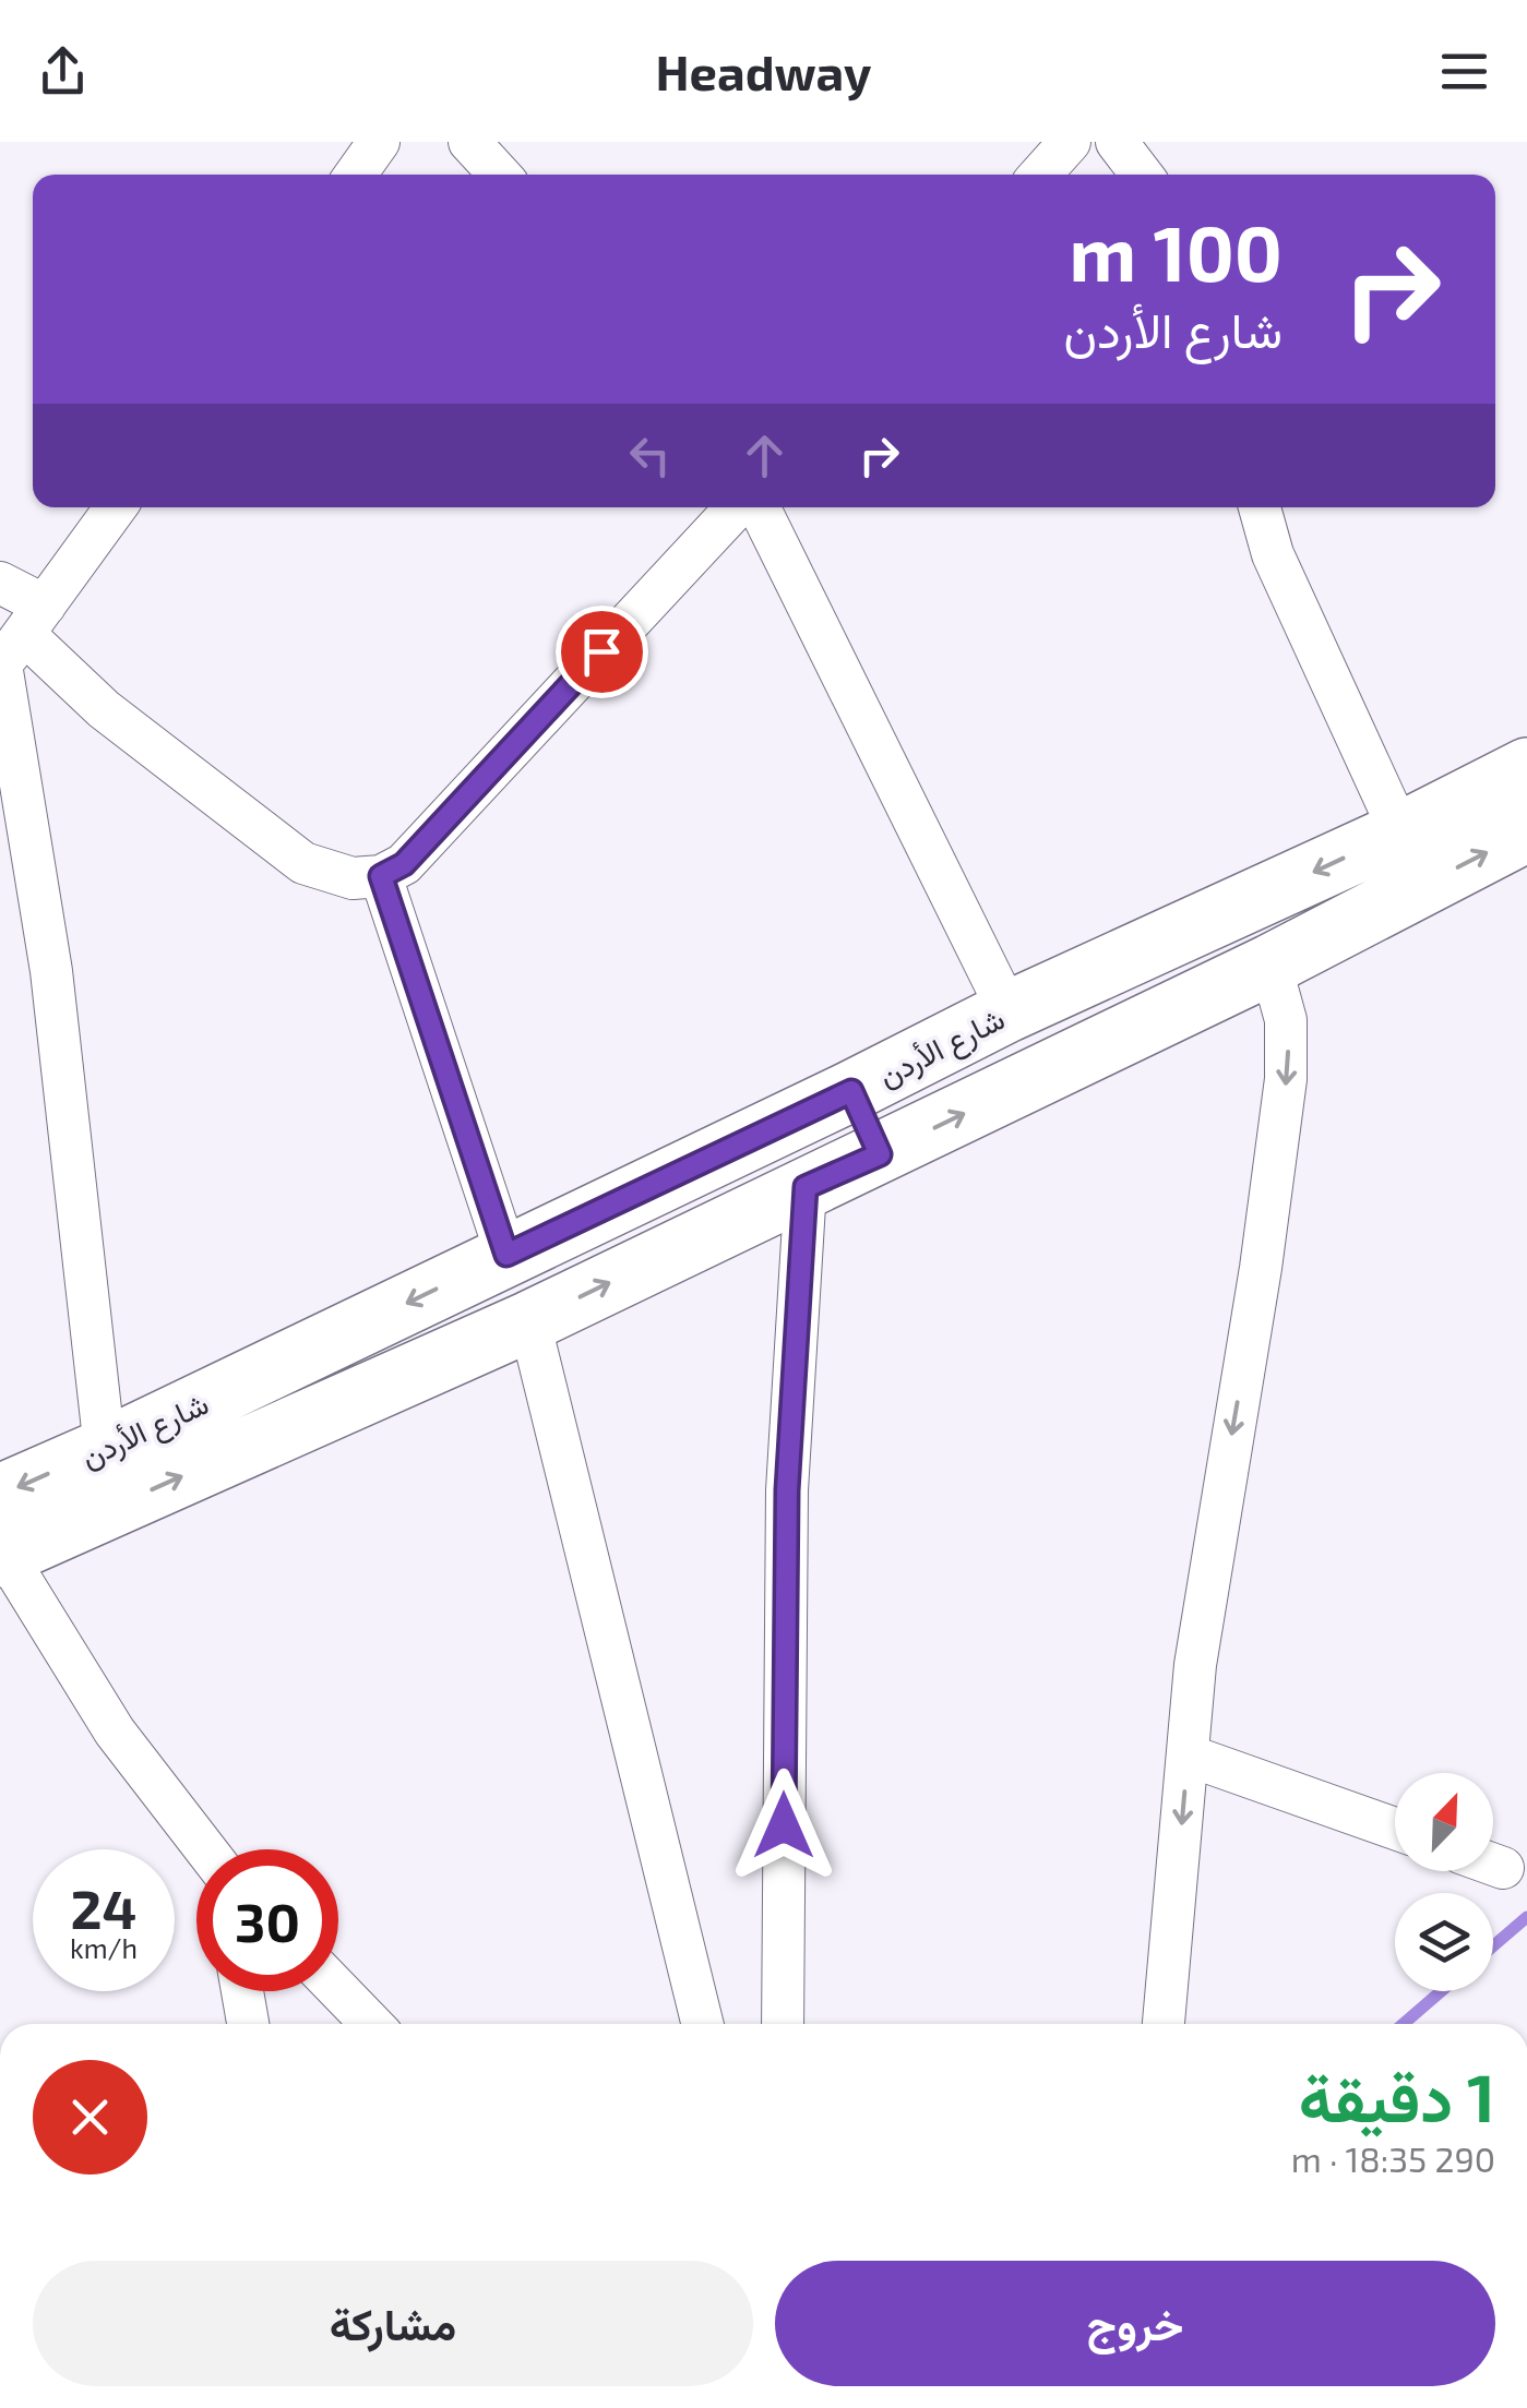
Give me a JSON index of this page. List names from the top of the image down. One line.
{"streets":{"highway":["شارع الأردن"]},"north":"top right","page":{"header":"Headway","turn":["100 m","شارع الأردن"],"speed":"24 km/h","limit":"30","heading":["1 دقيقة","290 m · 18:35"],"buttons":["خروج","مشاركة"]}}
